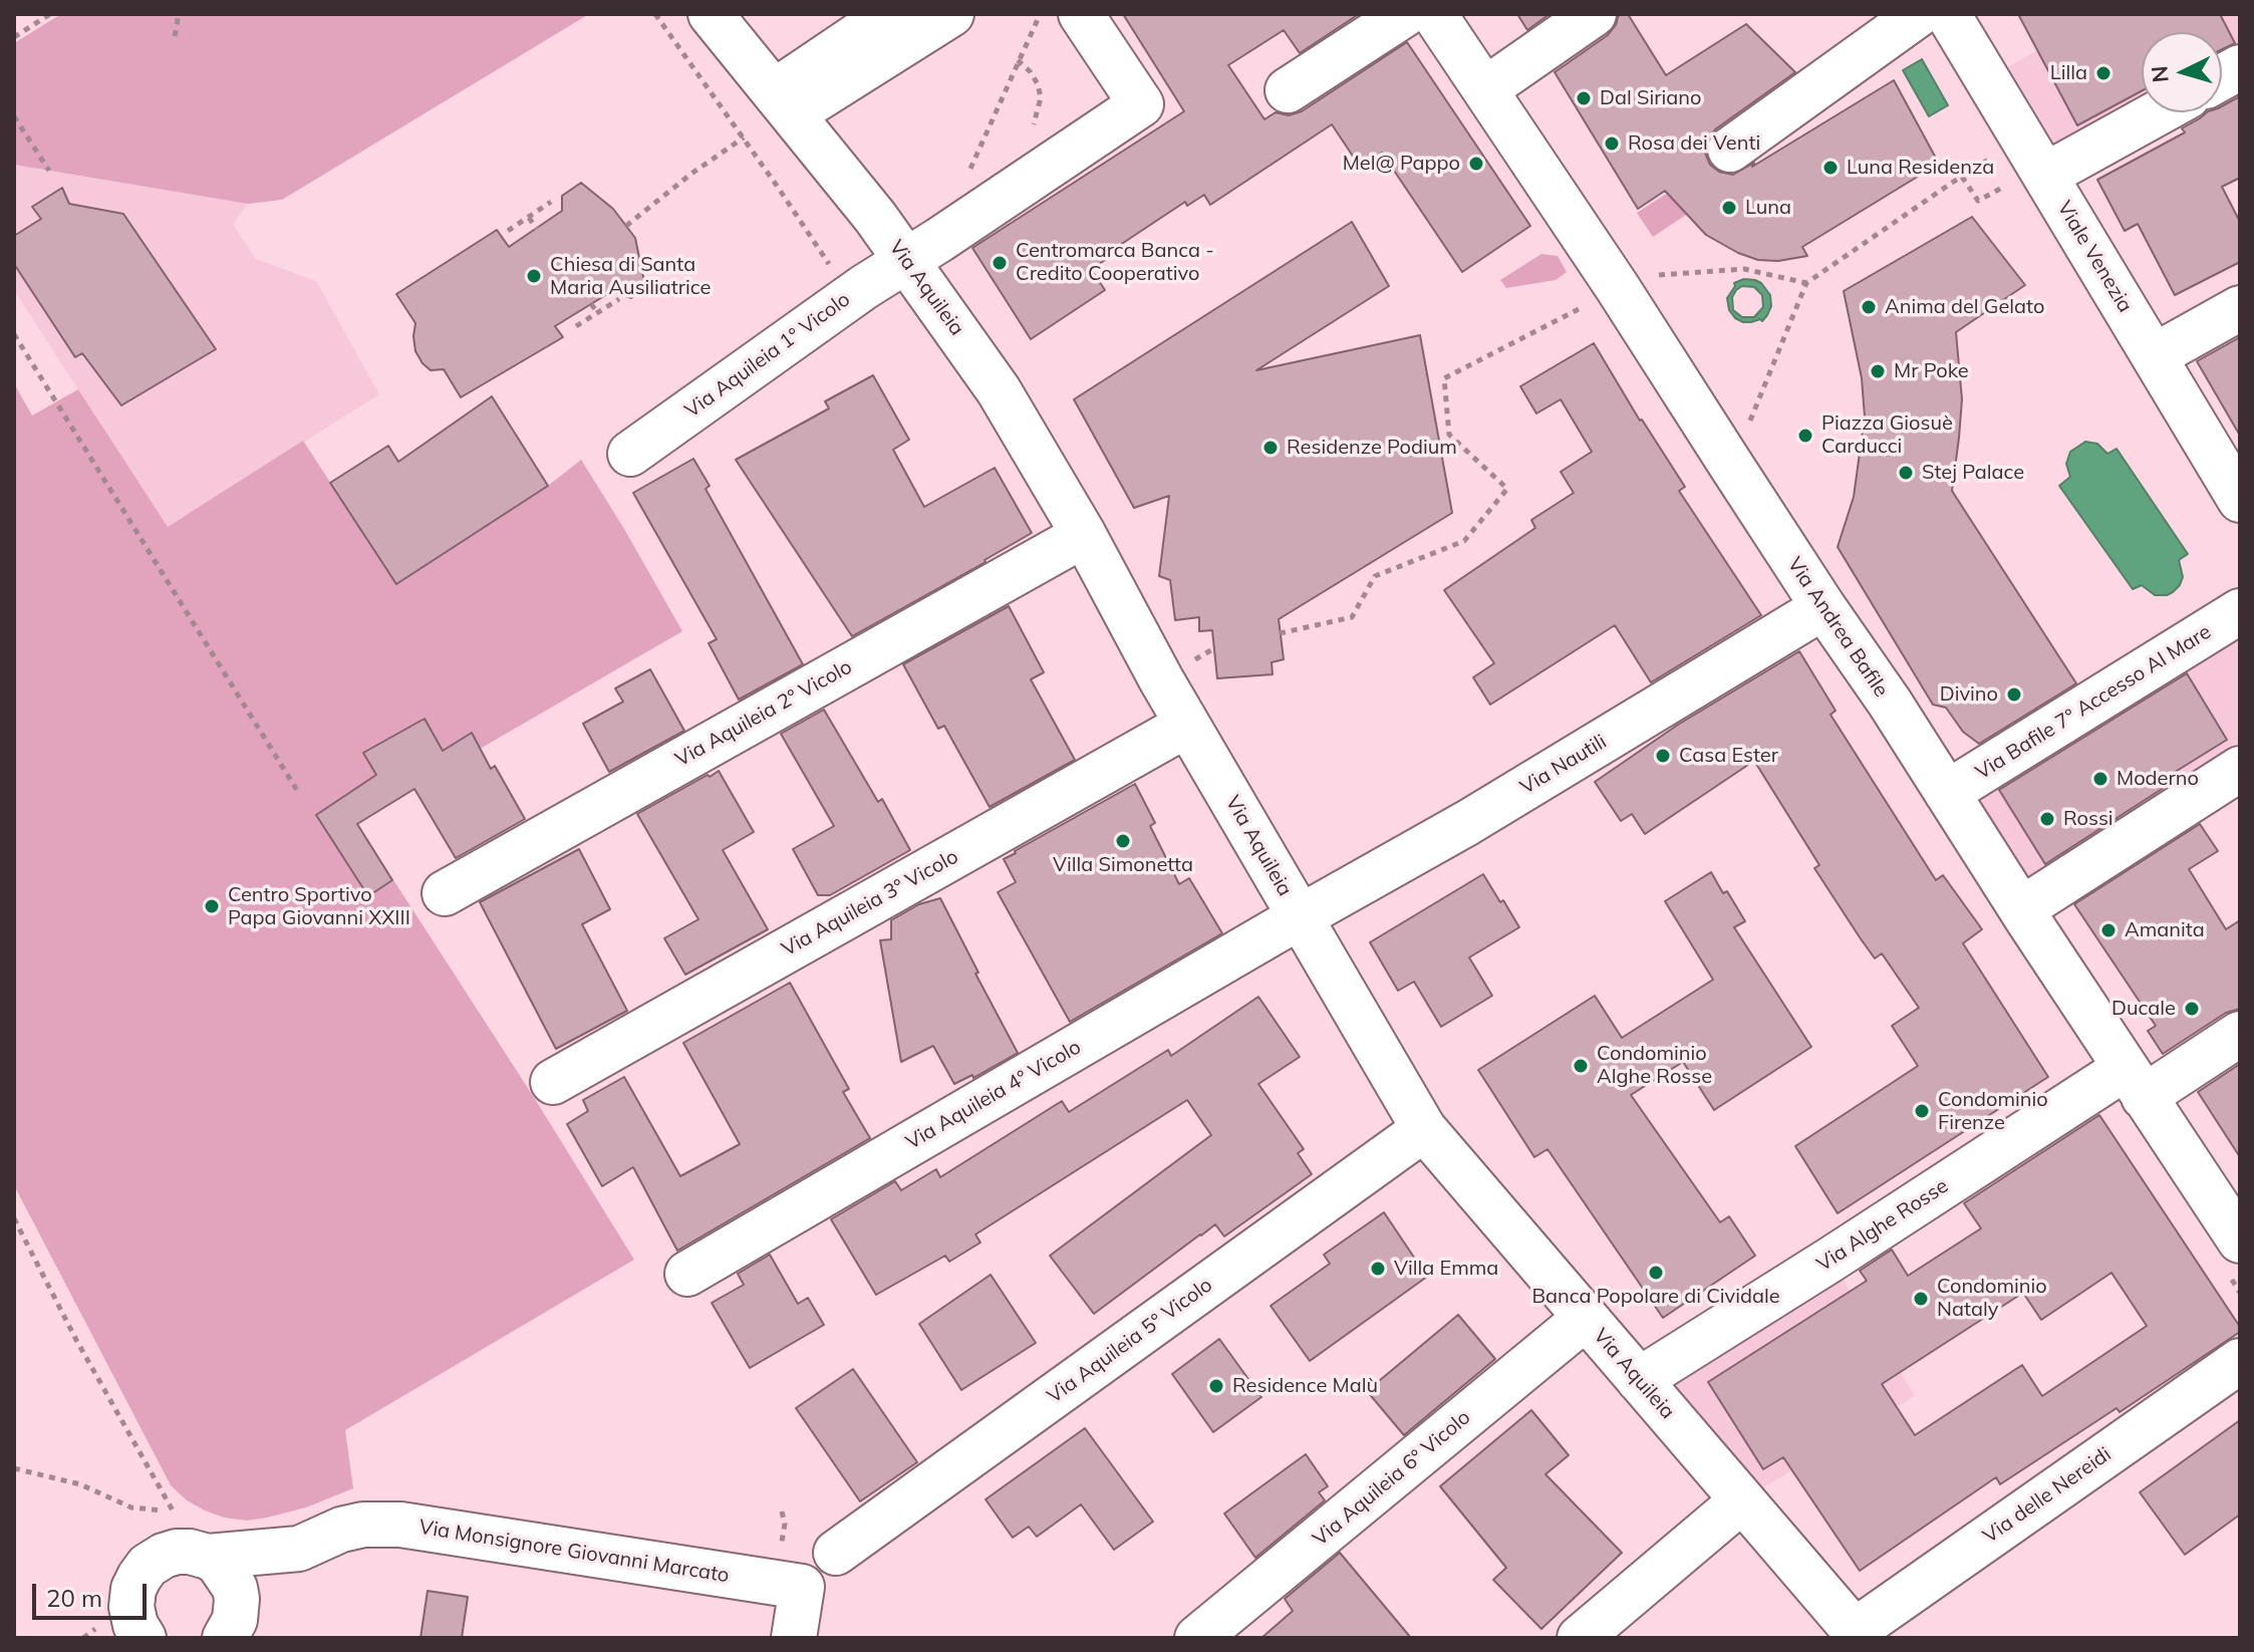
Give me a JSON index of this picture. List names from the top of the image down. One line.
{"streets":{"street":["Viale Venezia","Via Aquileia","Via Aquileia 1° Vicolo","Via Andrea Bafile","Via Bafile 7° Accesso Al Mare","Via Aquileia 2° Vicolo","Via Nautili","Via Aquileia 3° Vicolo","Via Aquileia 4° Vicolo","Via Alghe Rosse","Via Aquileia 5° Vicolo","Via Aquileia 6° Vicolo","Via delle Nereidi","Via Monsignore Giovanni Marcato"]},"crossings":[["Via Aquileia","Via Aquileia 1° Vicolo"],["Via Aquileia","Via Aquileia 2° Vicolo"],["Via Aquileia","Via Nautili"],["Via Aquileia","Via Aquileia 3° Vicolo"],["Via Aquileia","Via Aquileia 4° Vicolo"],["Via Aquileia","Via Alghe Rosse"],["Via Aquileia","Via Aquileia 5° Vicolo"],["Via Aquileia","Via Aquileia 6° Vicolo"],["Via Aquileia","Via delle Nereidi"],["Via Andrea Bafile","Via Bafile 7° Accesso Al Mare"],["Via Andrea Bafile","Via Nautili"],["Via Andrea Bafile","Via Alghe Rosse"],["Via Nautili","Via Aquileia 4° Vicolo"]],"places":["Lilla","Dal Siriano","Rosa dei Venti","Mel@ Pappo","Luna Residenza","Luna","Centromarca Banca - Credito Cooperativo","Chiesa di Santa Maria Ausiliatrice","Anima del Gelato","Mr Poke","Piazza Giosuè Carducci","Residenze Podium","Stej Palace","Divino","Casa Ester","Moderno","Rossi","Villa Simonetta","Centro Sportivo Papa Giovanni XXIII","Amanita","Ducale","Condominio Alghe Rosse","Condominio Firenze","Villa Emma","Banca Popolare di Cividale","Condominio Nataly","Residence Malù"],"scale_bar":"20 m","north":"left"}
